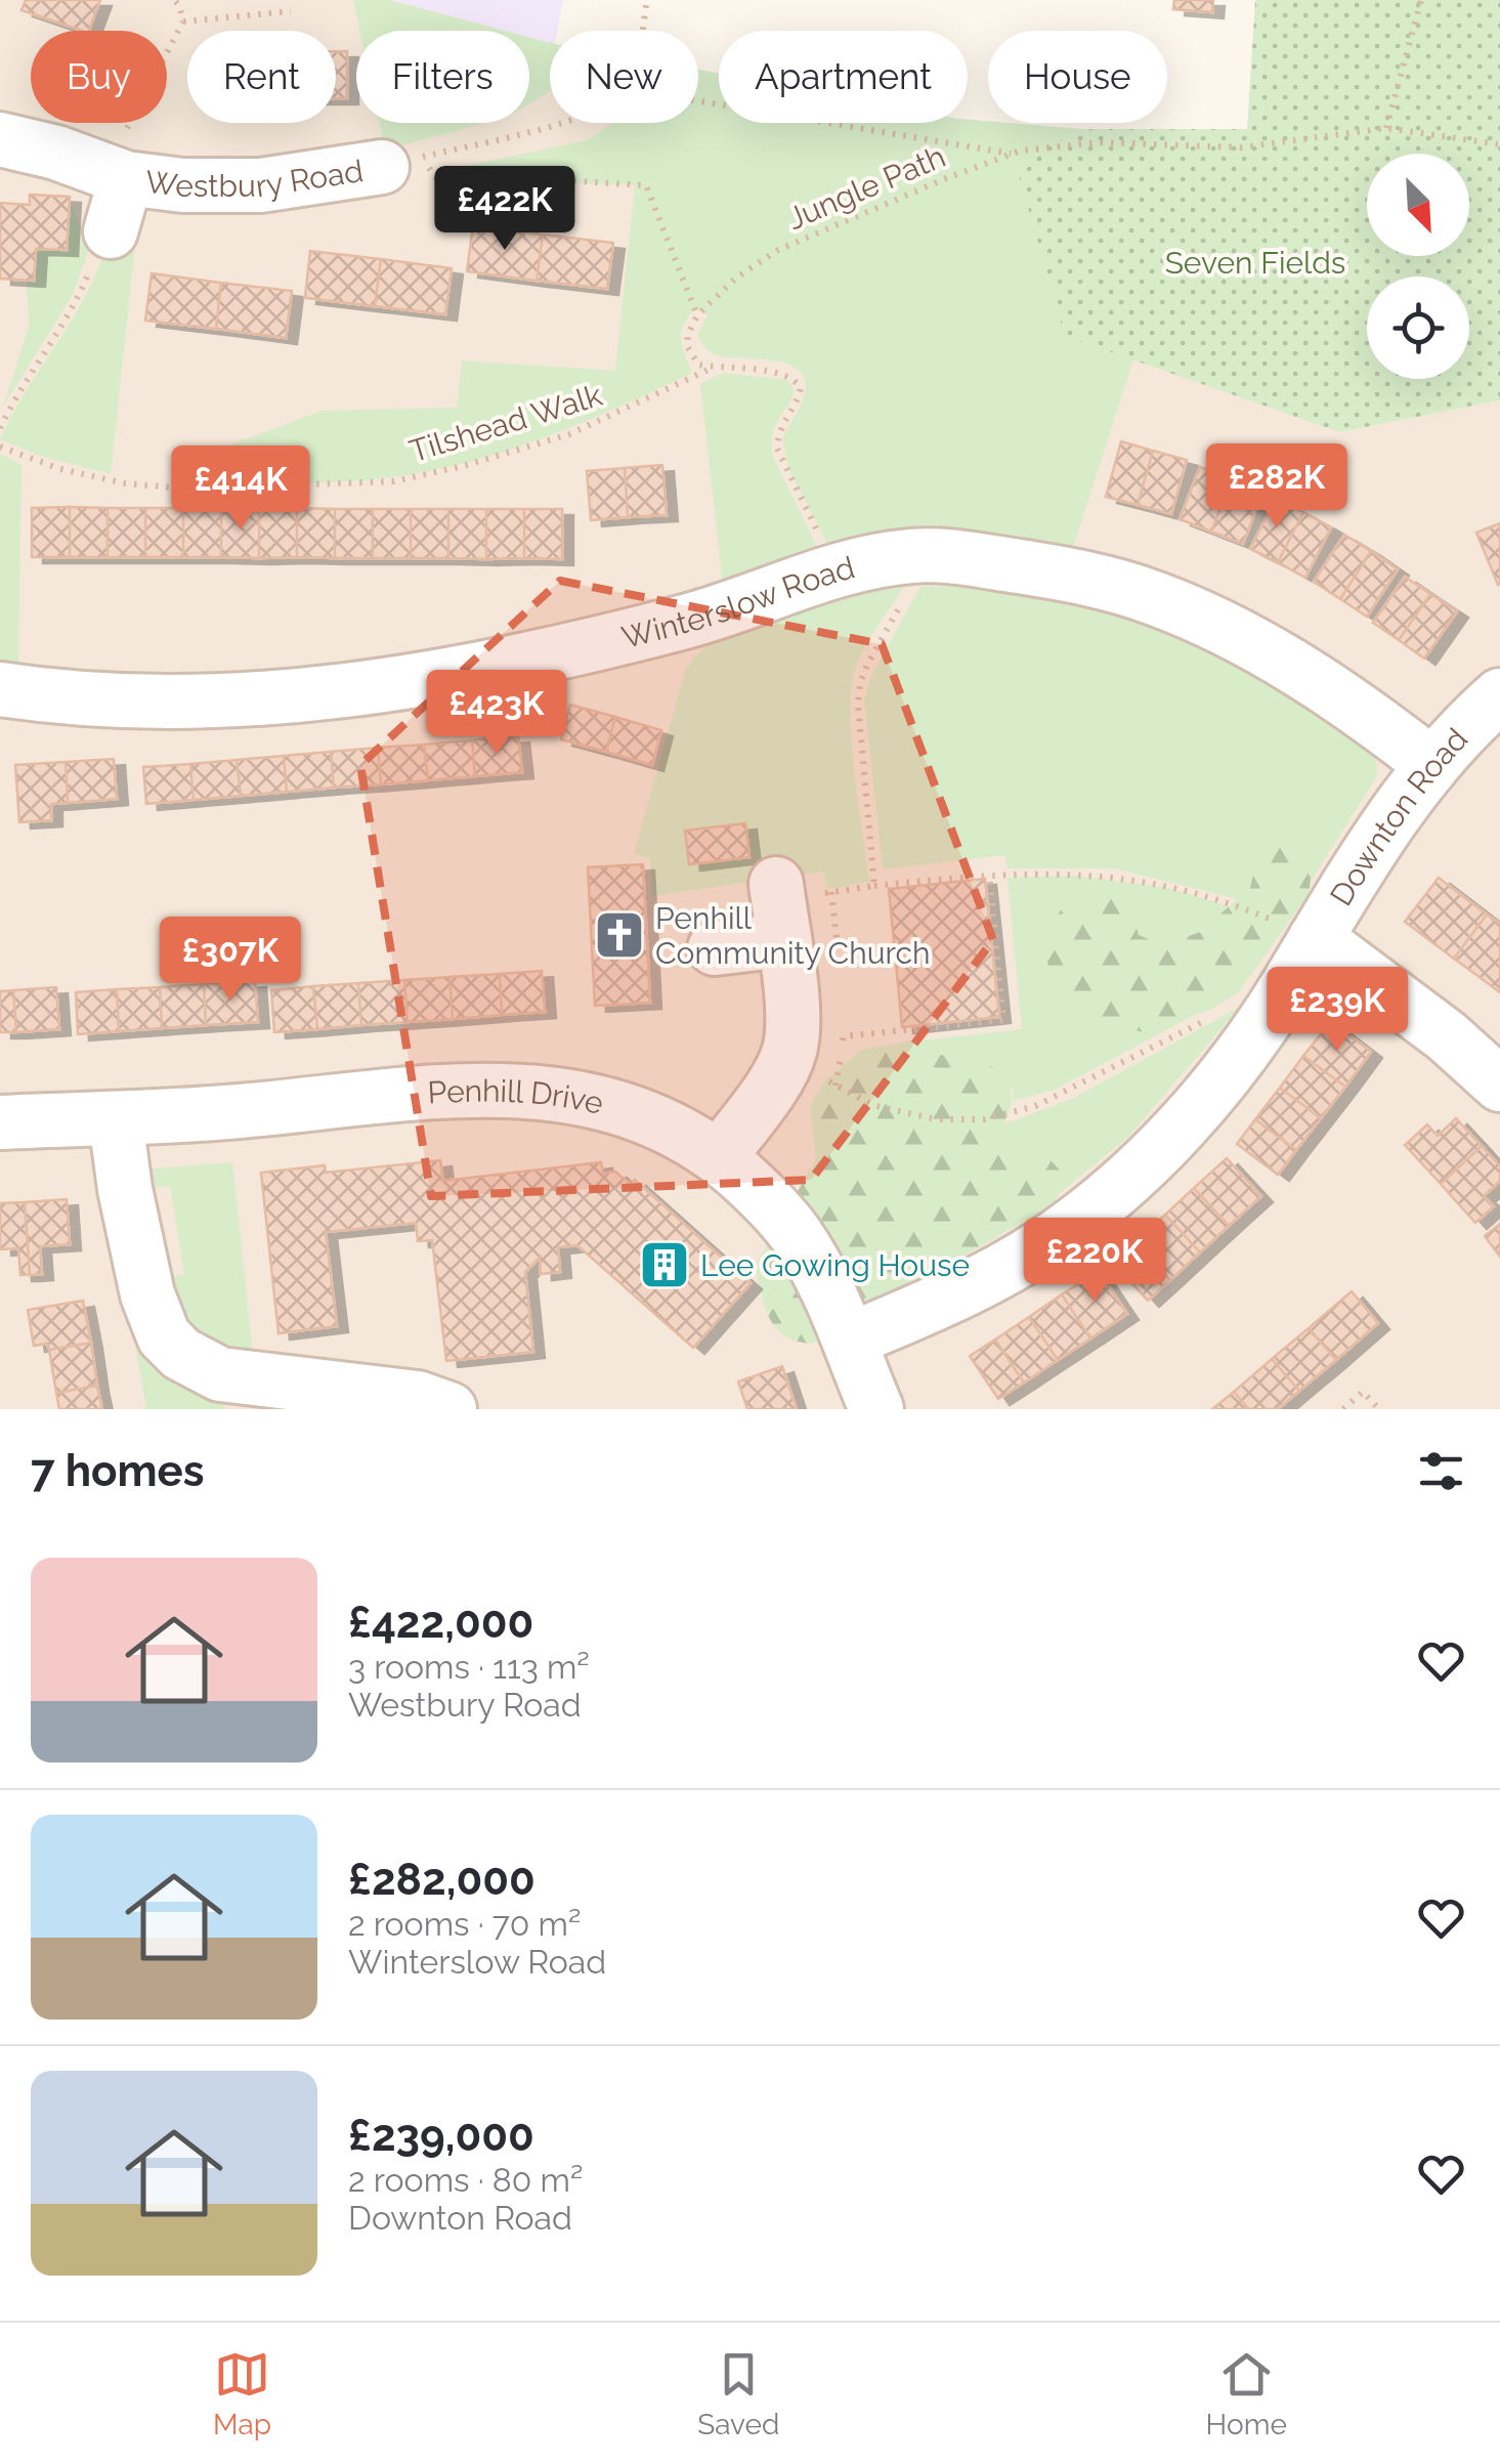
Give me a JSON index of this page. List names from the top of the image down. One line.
{"streets":{"street":["Westbury Road","Winterslow Road","Downton Road","Penhill Drive"],"path":["Jungle Path","Tilshead Walk"]},"crossings":[["Winterslow Road","Downton Road"],["Downton Road","Penhill Drive"]],"parks":["Seven Fields"],"places":{"church":["Penhill Community Church"],"building":["Lee Gowing House"]},"north":"bottom right","page":{"chip":["Buy","Rent","Filters","New","Apartment","House"],"price":["£422K","£282K","£414K","£423K","£307K","£239K","£220K"],"heading":"7 homes","list":[{"name":"£422,000","note":"3 rooms · 113 m² · Westbury Road"},{"name":"£282,000","note":"2 rooms · 70 m² · Winterslow Road"},{"name":"£239,000","note":"2 rooms · 80 m² · Downton Road"}],"tabs":["Map","Saved","Home"]}}
